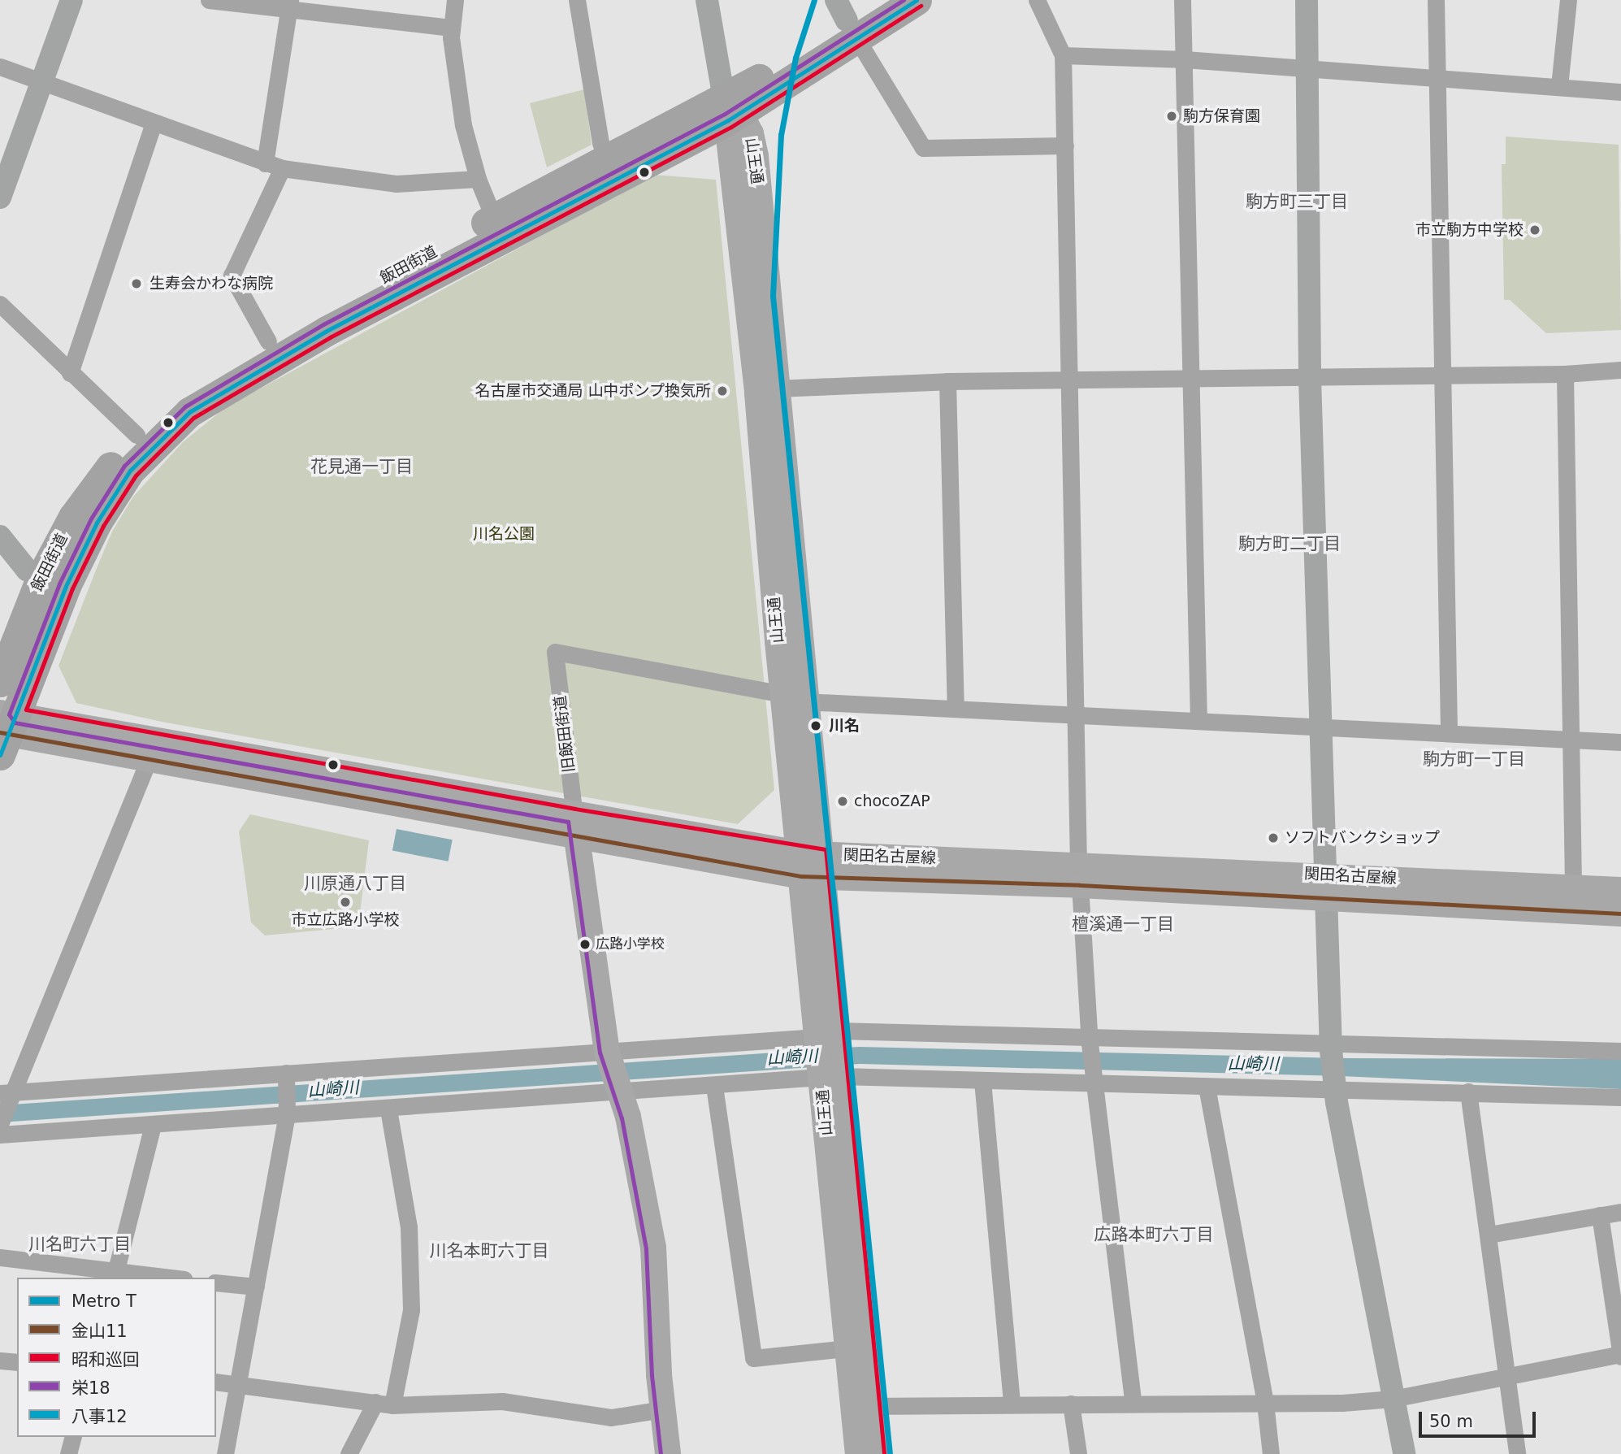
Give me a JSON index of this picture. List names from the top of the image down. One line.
{"streets":{"highway":["飯田街道"],"main road":["山王通","関田名古屋線"],"street":["旧飯田街道"]},"crossings":[["山王通","飯田街道"],["山王通","旧飯田街道"],["山王通","関田名古屋線"],["飯田街道","関田名古屋線"],["旧飯田街道","関田名古屋線"]],"districts":["駒方町三丁目","花見通一丁目","駒方町二丁目","駒方町一丁目","川原通八丁目","檀溪通一丁目","広路本町六丁目","川名町六丁目","川名本町六丁目"],"water":["山崎川"],"parks":["川名公園"],"places":["駒方保育園","市立駒方中学校","生寿会かわな病院","名古屋市交通局 山中ポンプ換気所","川名","chocoZAP","ソフトバンクショップ","市立広路小学校","広路小学校"],"lines":["metro line T","transit line 栄18","transit line 八事12","transit line 昭和巡回","transit line 金山11"],"legend":["Metro T","金山11","昭和巡回","栄18","八事12"],"scale_bar":"50 m"}
